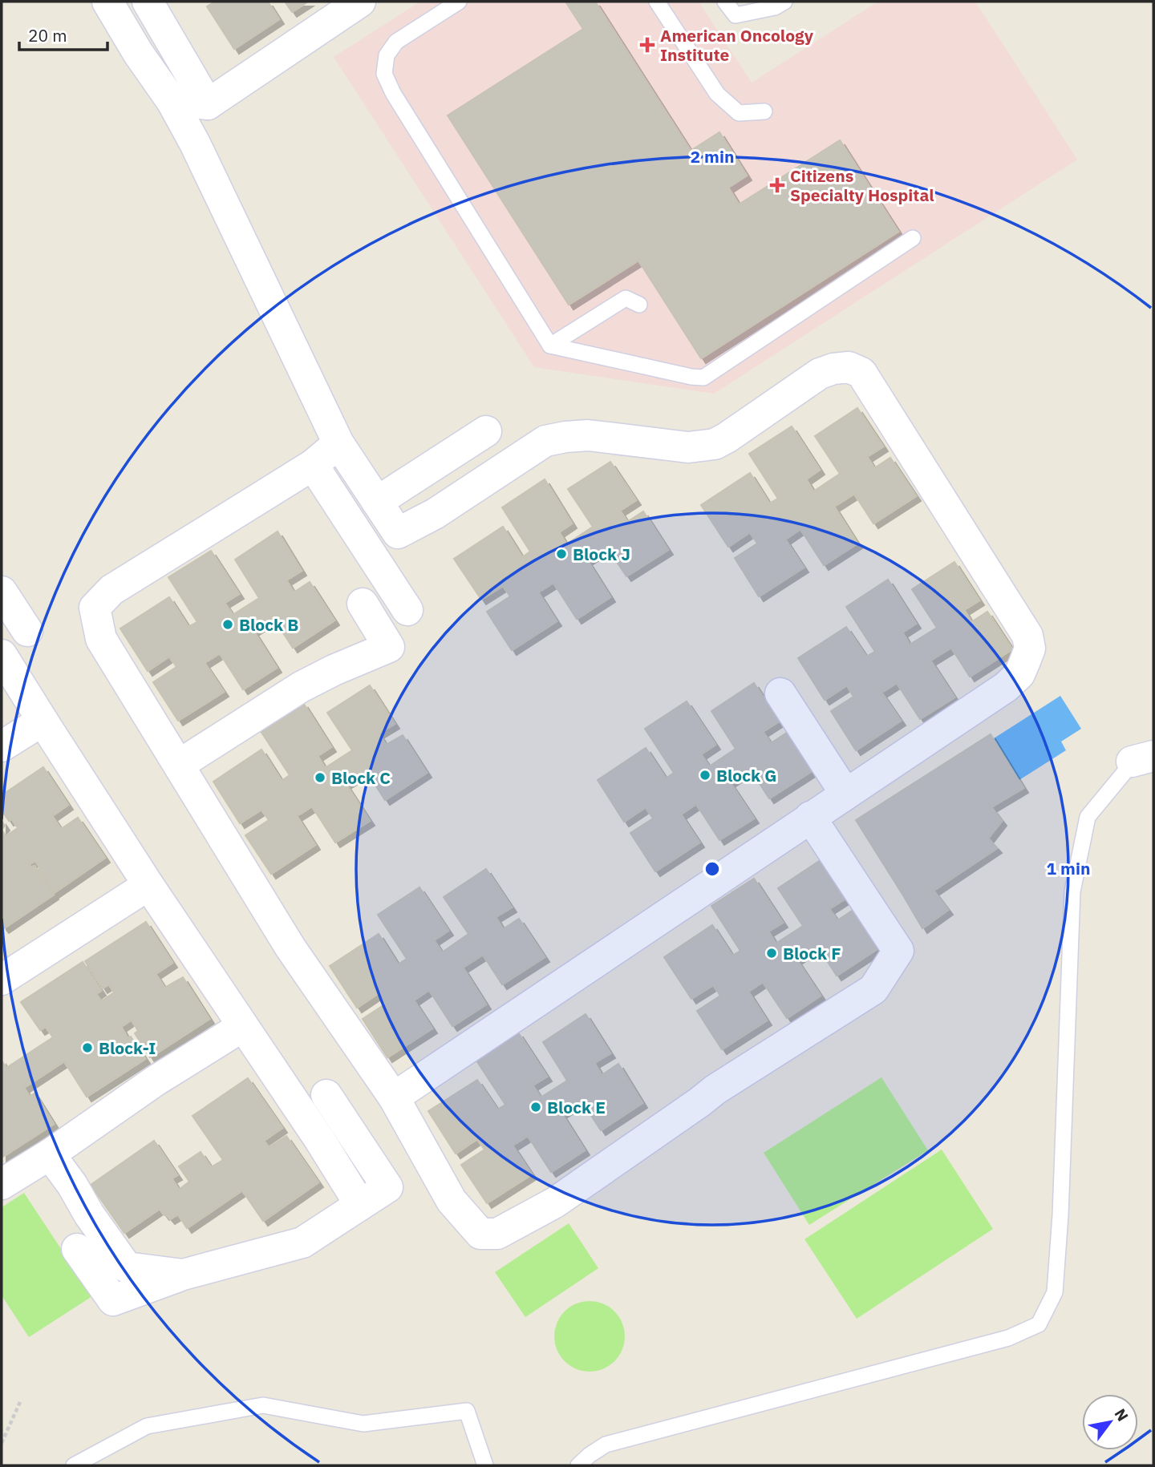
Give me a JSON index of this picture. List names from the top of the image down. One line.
{"places":{"health":["American Oncology Institute","Citizens Specialty Hospital"],"other":["Block J","Block B","Block G","Block C","Block F","Block-I","Block E"]},"scale_bar":"20 m","north":"top right","rings":["2 min","1 min"]}
